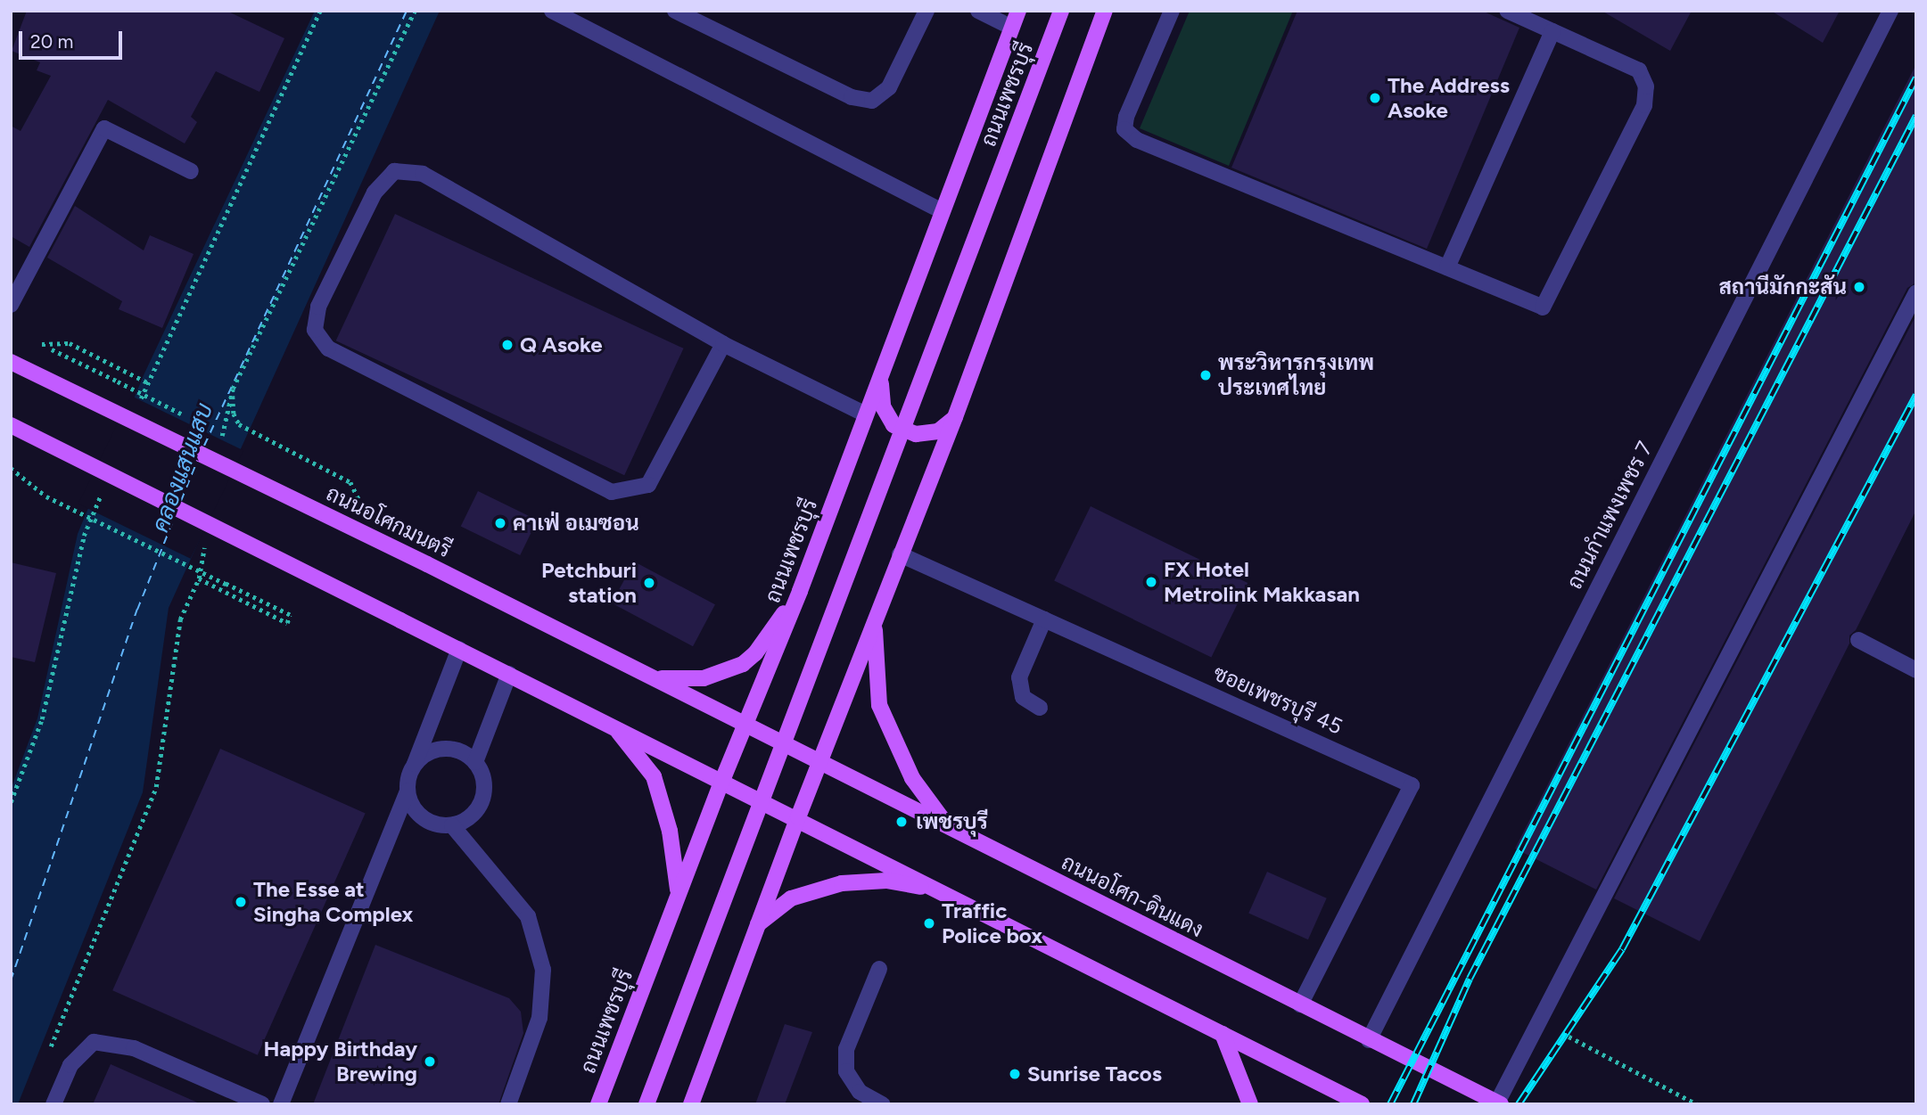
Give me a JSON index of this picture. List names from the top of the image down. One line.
{"streets":{"main road":["ถนนเพชรบุรี","ถนนอโศกมนตรี","ถนนอโศก-ดินแดง"],"street":["ถนนกำแพงเพชร 7","ซอยเพชรบุรี 45"]},"crossings":[["ถนนเพชรบุรี","ถนนอโศกมนตรี"],["ถนนเพชรบุรี","ถนนอโศก-ดินแดง"],["ถนนกำแพงเพชร 7","ถนนอโศก-ดินแดง"],["ถนนอโศกมนตรี","ถนนอโศก-ดินแดง"],["ซอยเพชรบุรี 45","ถนนอโศก-ดินแดง"]],"water":["คลองแสนแสบ"],"places":["The Address Asoke","สถานีมักกะสัน","Q Asoke","พระวิหารกรุงเทพ ประเทศไทย","คาเฟ่ อเมซอน","FX Hotel Metrolink Makkasan","Petchburi station","เพชรบุรี","The Esse at Singha Complex","Traffic Police box","Happy Birthday Brewing","Sunrise Tacos"],"scale_bar":"20 m"}
